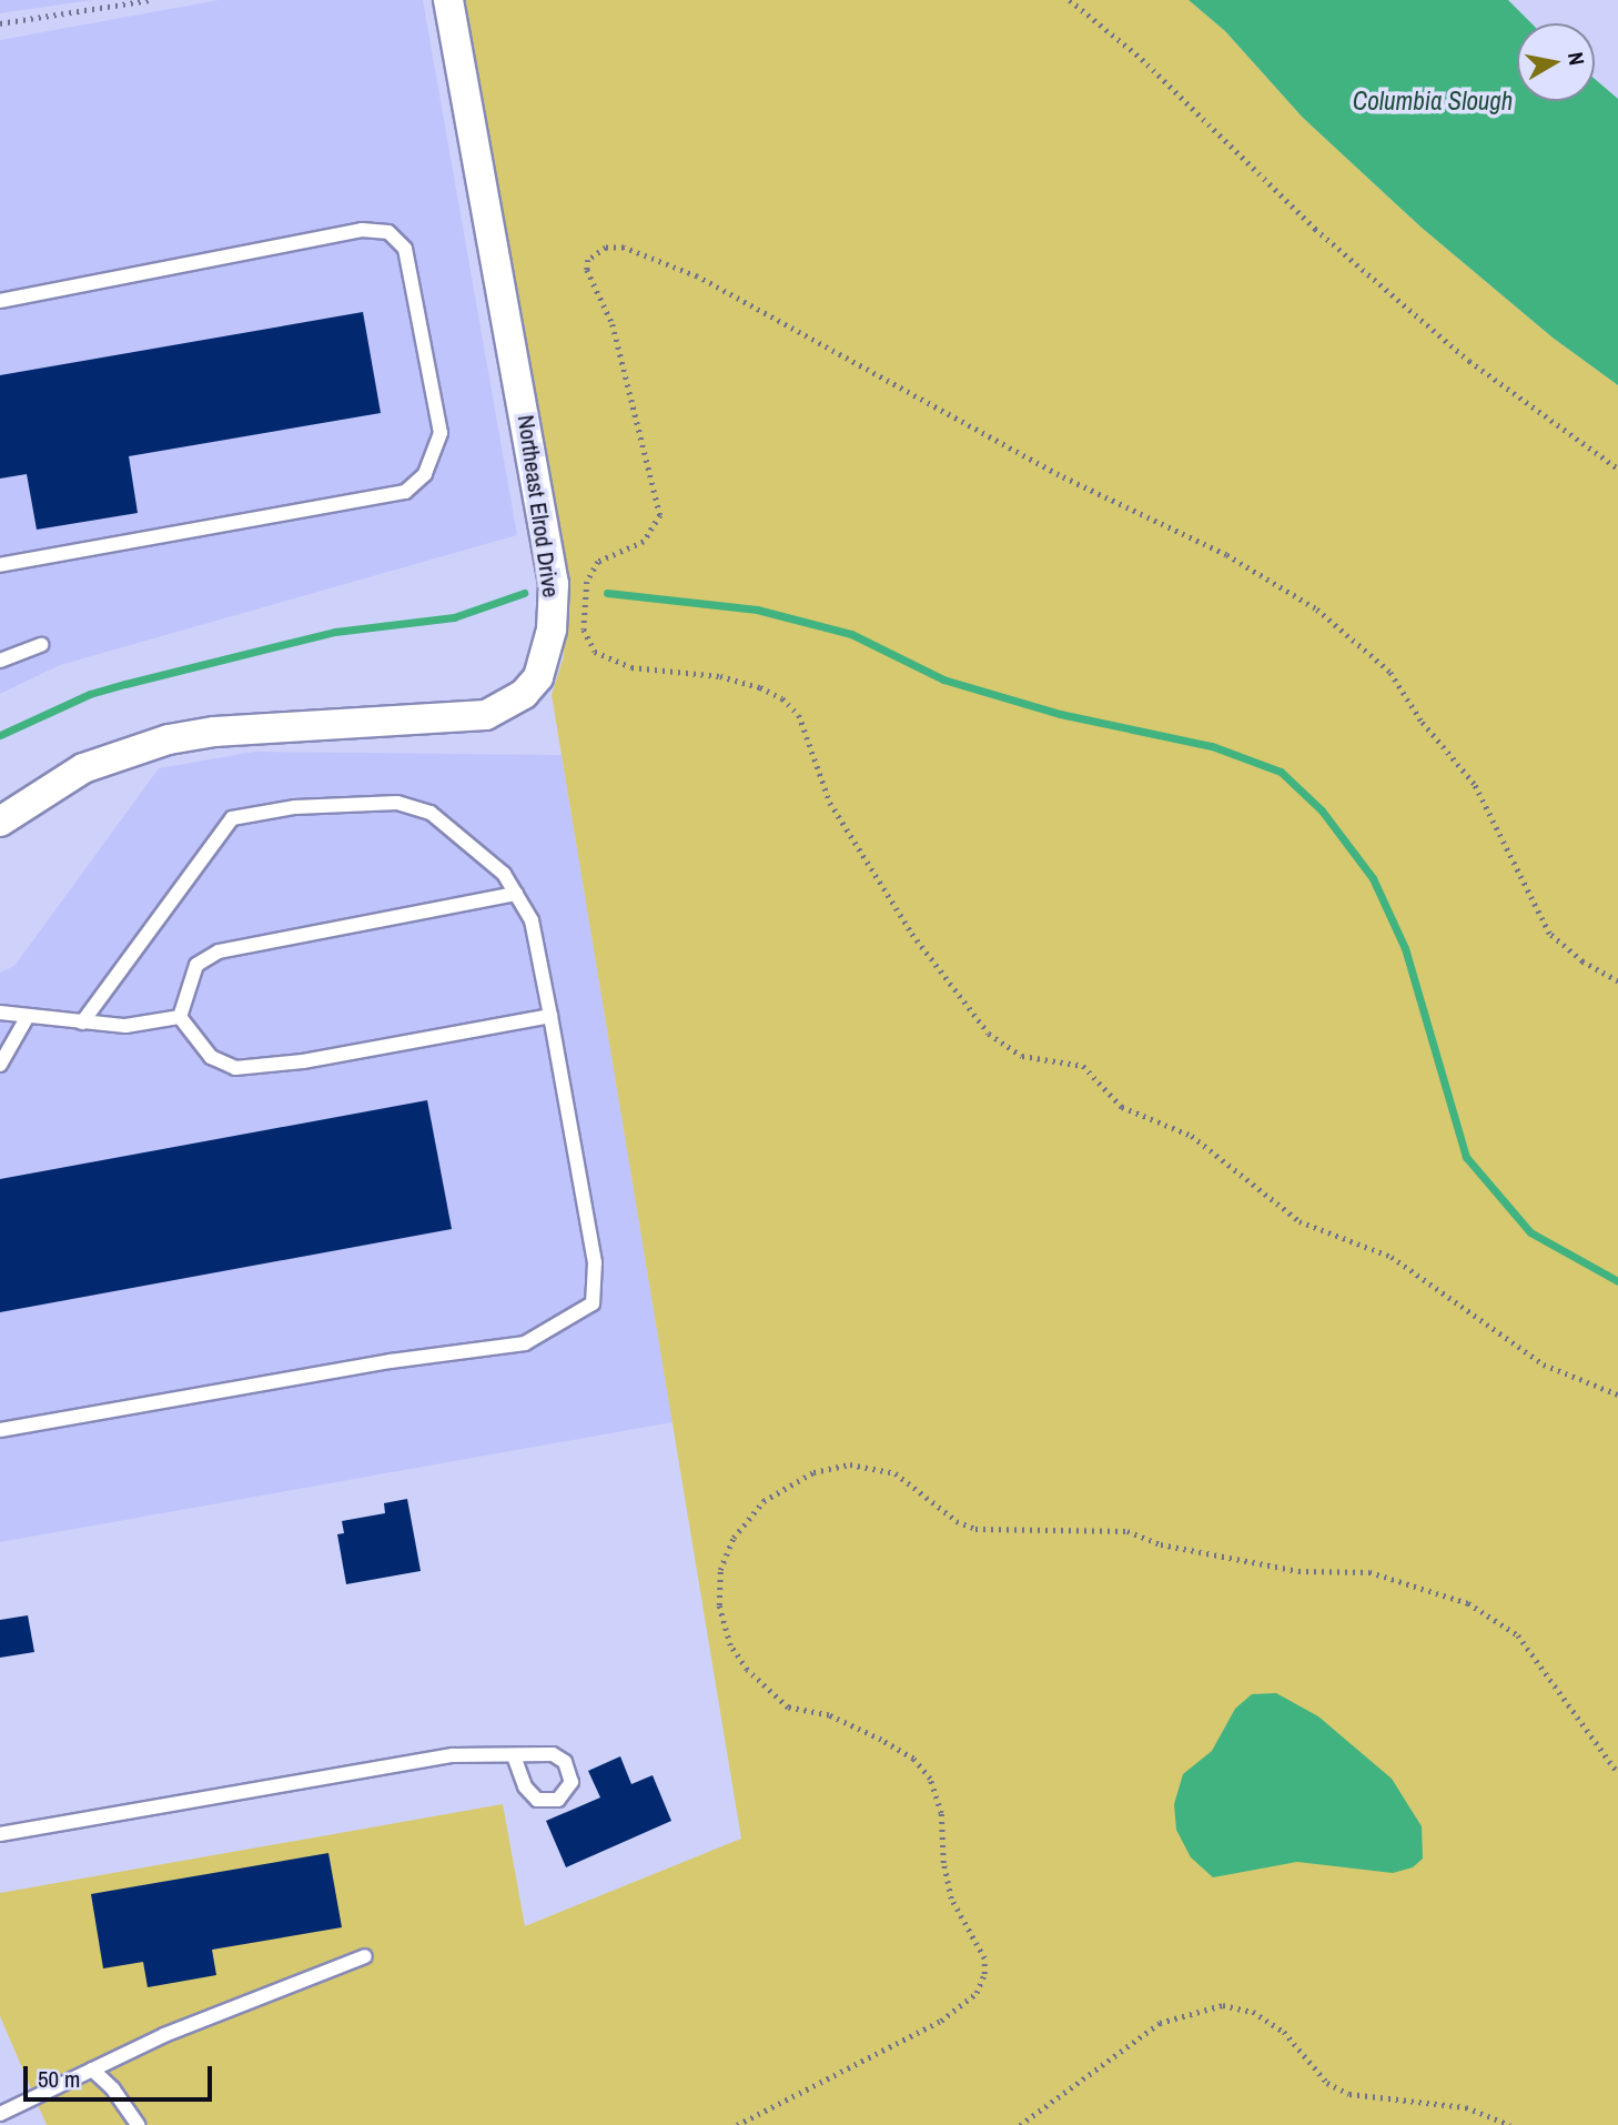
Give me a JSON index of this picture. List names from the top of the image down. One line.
{"streets":{"street":["Northeast Elrod Drive"]},"water":["Columbia Slough"],"scale_bar":"50 m","north":"right"}
